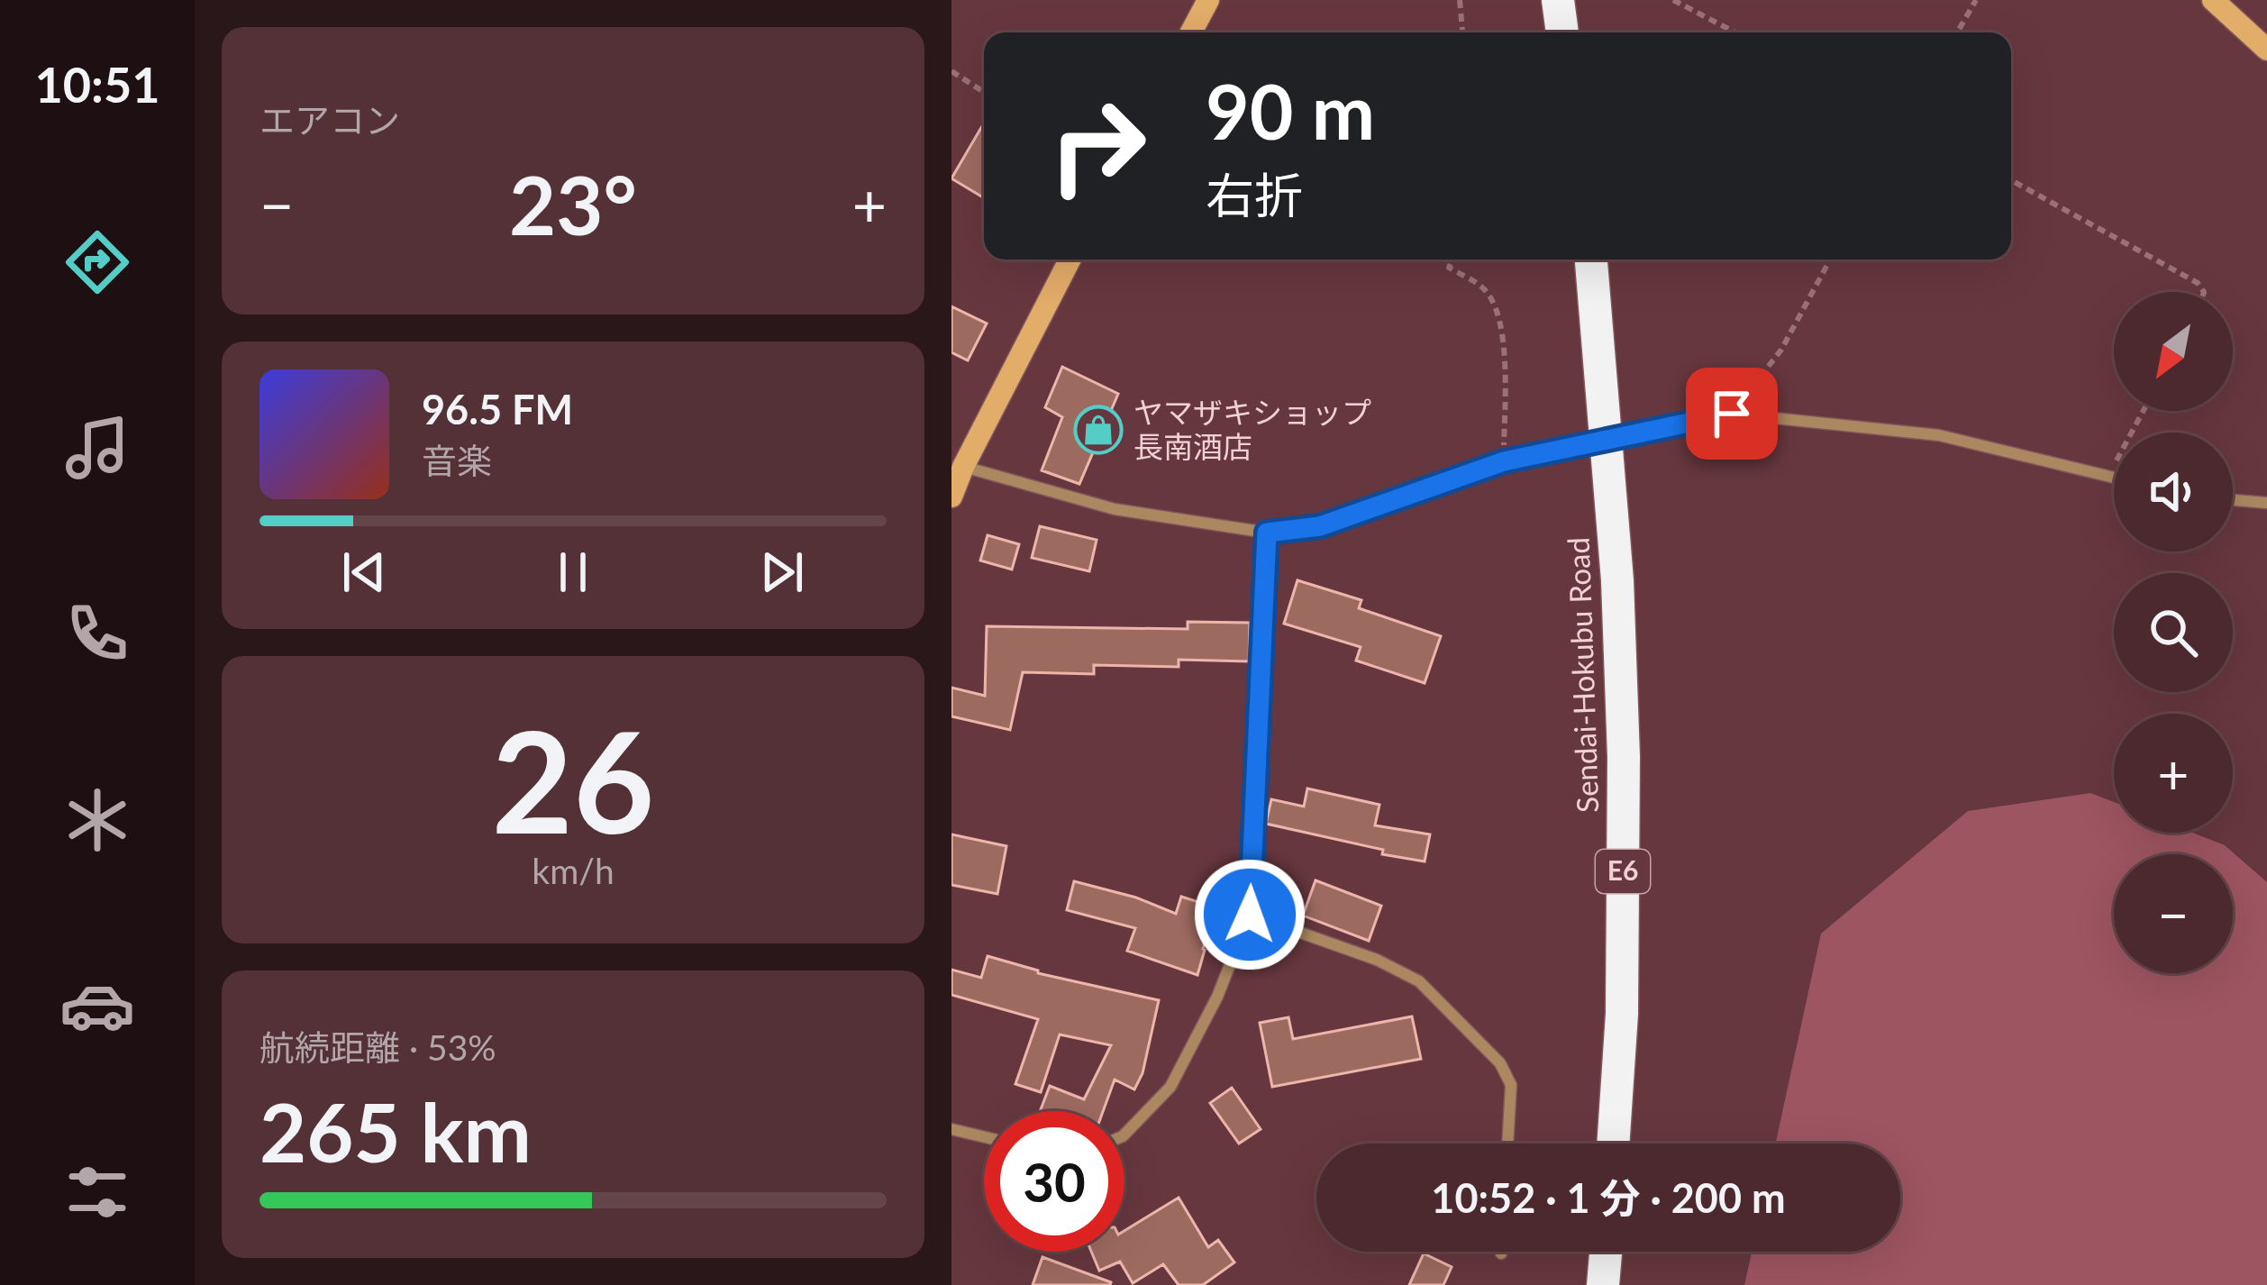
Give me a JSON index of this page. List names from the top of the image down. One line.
{"streets":{"highway":["Sendai-Hokubu Road","E6"]},"places":{"shop":["ヤマザキショップ 長南酒店"]},"north":"bottom left","page":{"tabs":"10:51","tile":["エアコン",["26","km/h"],["航続距離 · 53%","265 km"]],"turn":["90 m","右折"],"heat":["−","23°","+"],"map_buttons":["+","−"],"song":["96.5 FM","音楽"],"limit":"30","trip":"10:52 · 1 分 · 200 m"}}
